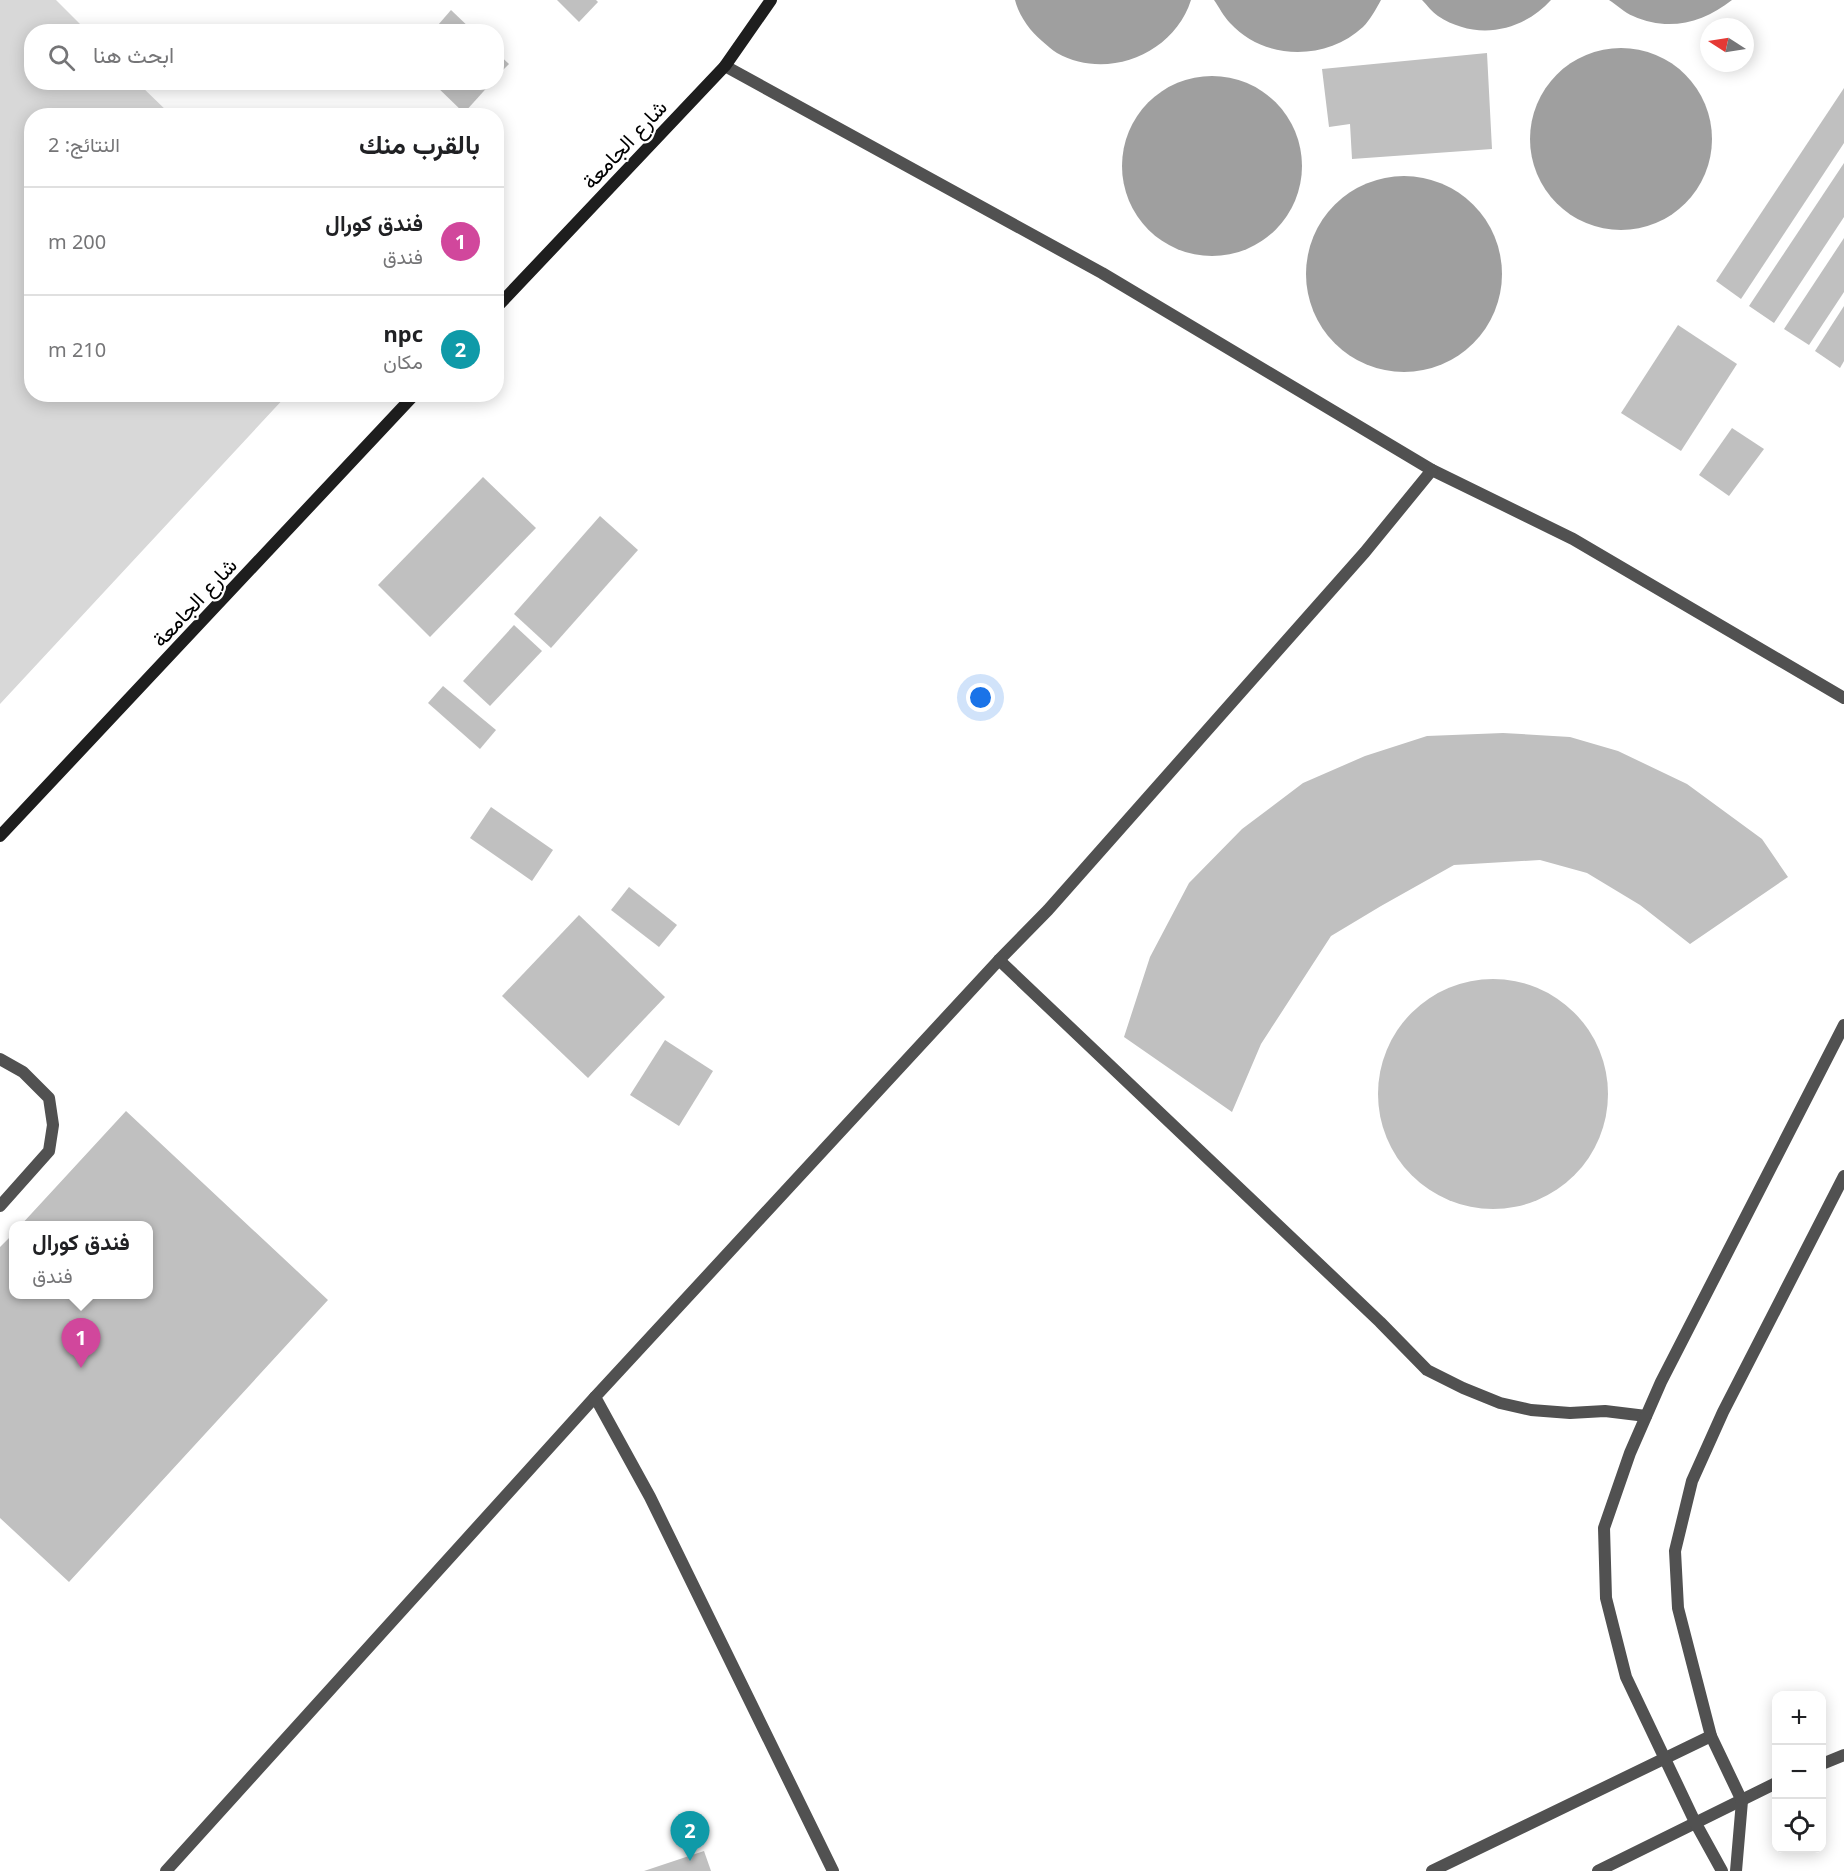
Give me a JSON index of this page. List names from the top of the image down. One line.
{"streets":{"main road":["شارع الجامعة"]},"north":"left","page":{"search":"ابحث هنا","heading":["بالقرب منك","النتائج: 2"],"list":[{"mark":"1","name":"فندق كورال","note":"فندق","value":"200 m"},{"mark":"2","name":"npc","note":"مكان","value":"210 m"}],"popup":["فندق كورال","فندق"],"pins":["1","2"],"map_buttons":["+","−"]}}
